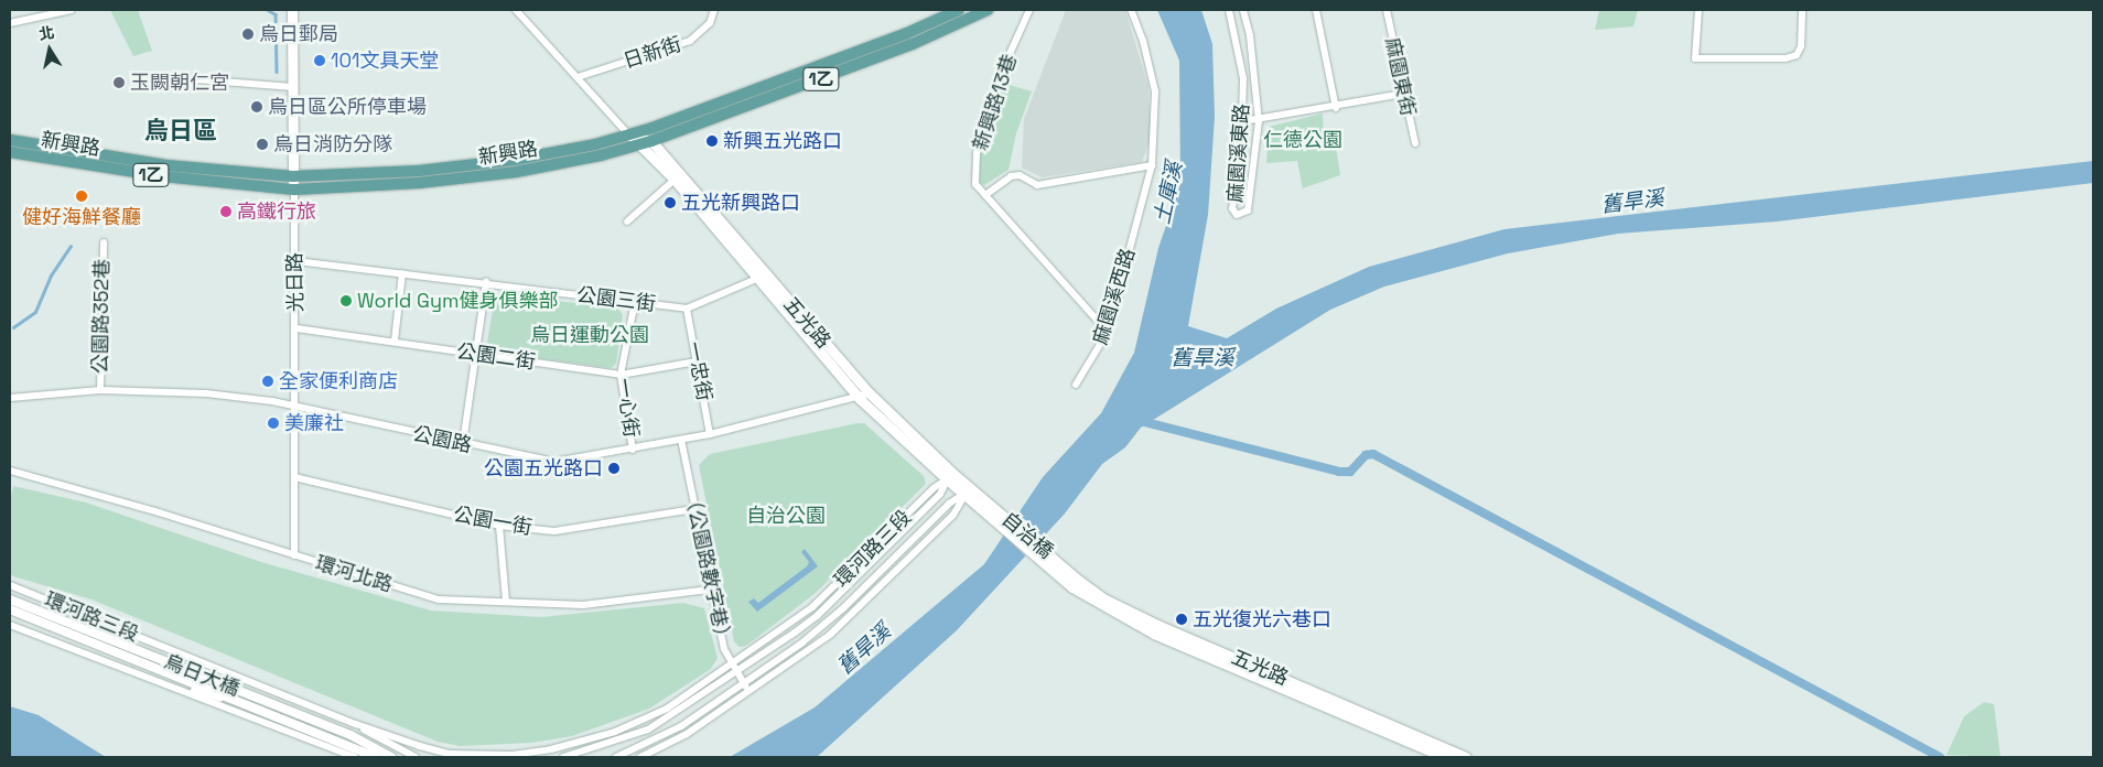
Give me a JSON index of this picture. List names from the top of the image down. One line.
{"streets":{"main road":["1乙","新興路","光日路","五光路","自治橋"],"street":["日新街","麻園東街","新興路13巷","麻園溪東路","麻園溪西路","公園三街","公園路352巷","公園二街","一忠街","一心街","公園路","公園一街","環河路三段","（公園路數字巷）","環河北路","烏日大橋"]},"crossings":[["新興路13巷","麻園溪西路"],["新興路","光日路"],["新興路","五光路"],["光日路","公園三街"],["光日路","公園二街"],["光日路","公園路"],["光日路","公園一街"],["光日路","環河北路"],["公園三街","五光路"],["公園三街","一忠街"],["公園三街","一心街"],["公園路352巷","公園路"],["五光路","公園路"],["五光路","自治橋"],["五光路","環河路三段"],["公園二街","一忠街"],["公園二街","一心街"],["一忠街","公園路"],["一心街","公園路"],["公園路","（公園路數字巷）"],["公園一街","（公園路數字巷）"],["環河路三段","（公園路數字巷）"],["環河路三段","烏日大橋"],["（公園路數字巷）","環河北路"]],"districts":["烏日區"],"water":["土庫溪","舊旱溪"],"parks":["仁德公園","烏日運動公園","自治公園"],"places":["烏日郵局","101文具天堂","玉闕朝仁宮","烏日區公所停車場","新興五光路口","烏日消防分隊","健好海鮮餐廳","五光新興路口","高鐵行旅","World Gym健身俱樂部","全家便利商店","美廉社","公園五光路口","五光復光六巷口"],"north":"top"}
